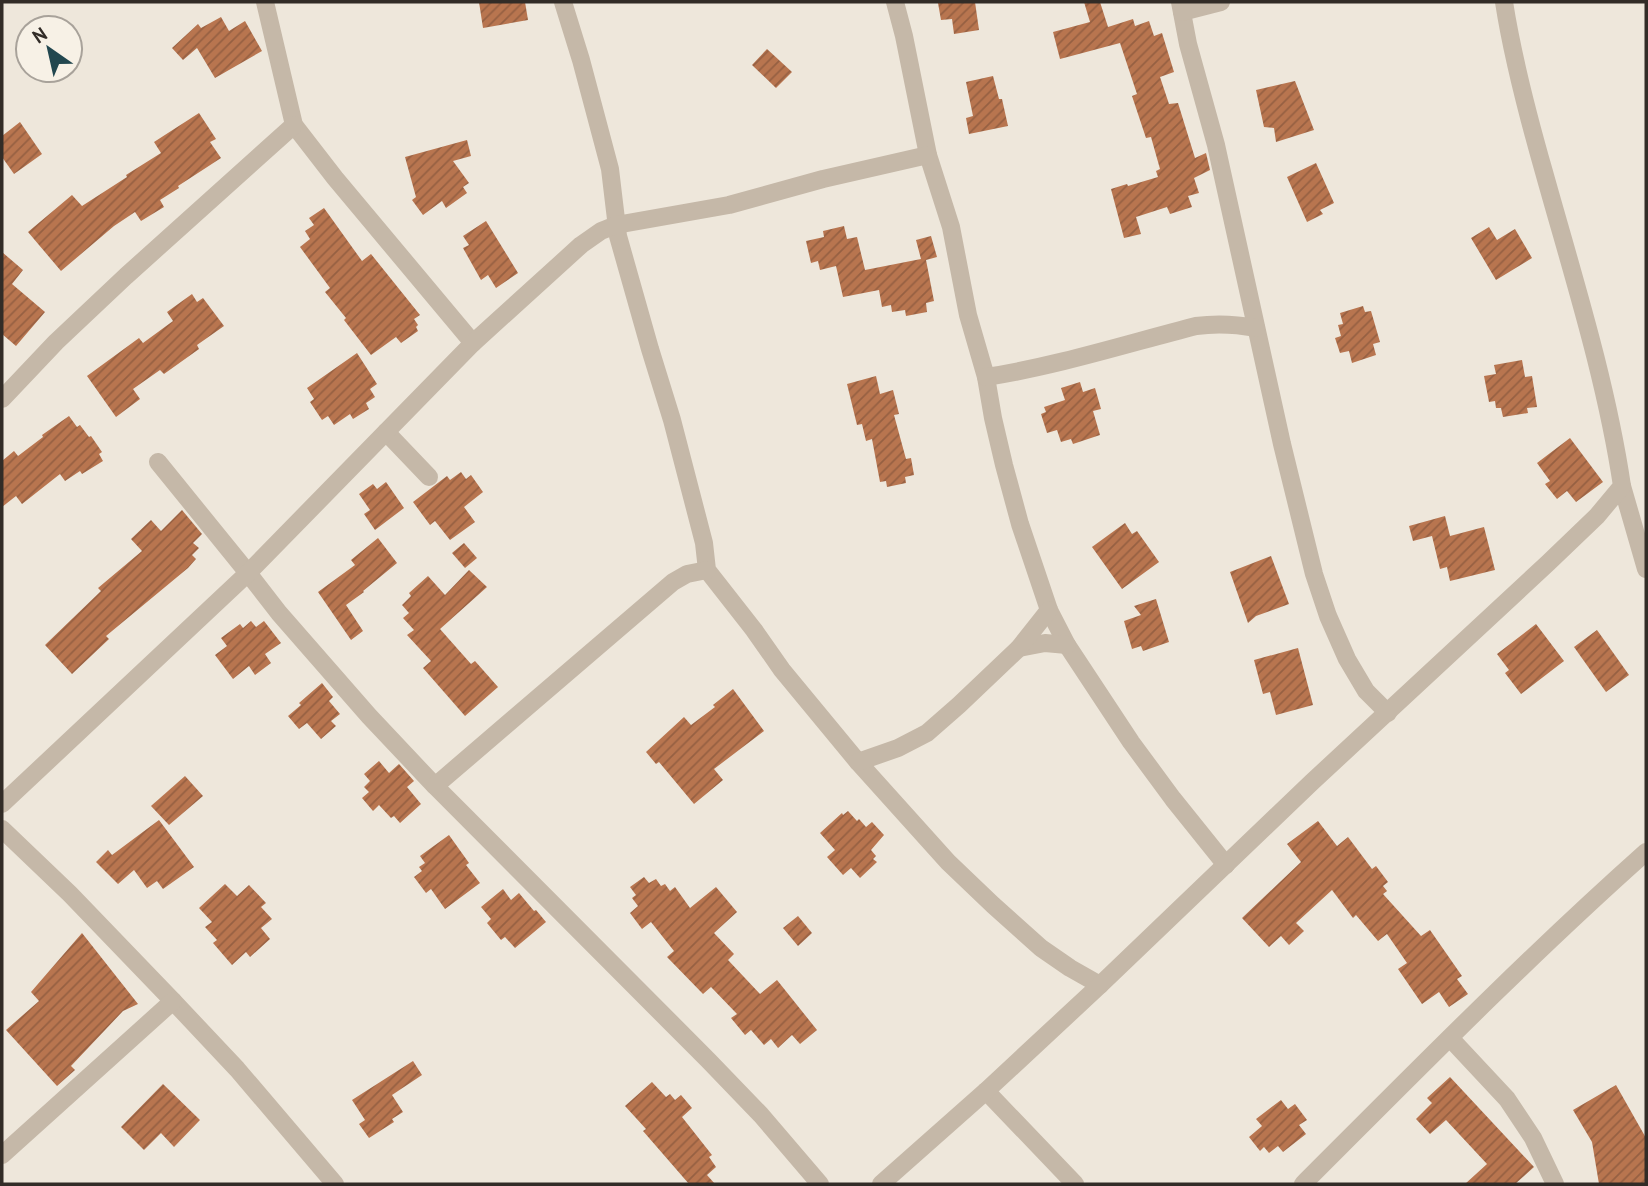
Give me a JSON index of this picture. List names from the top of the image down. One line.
{"north":"top left"}
